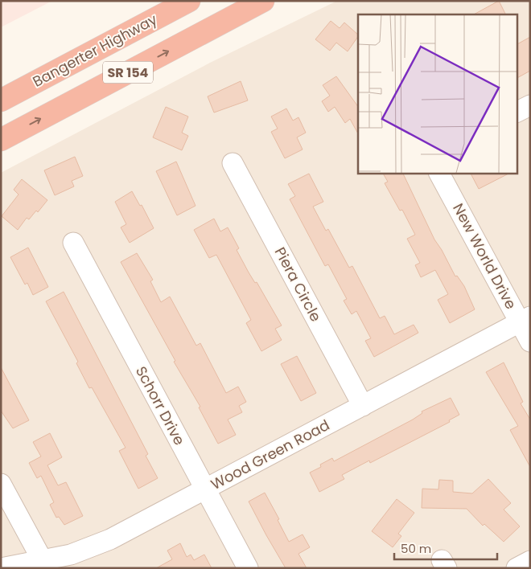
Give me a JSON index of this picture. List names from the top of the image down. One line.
{"streets":{"highway":["Bangerter Highway","SR 154"],"street":["New World Drive","Piera Circle","Schorr Drive","Wood Green Road"]},"crossings":[["New World Drive","Wood Green Road"],["Piera Circle","Wood Green Road"],["Schorr Drive","Wood Green Road"]],"scale_bar":"50 m"}
